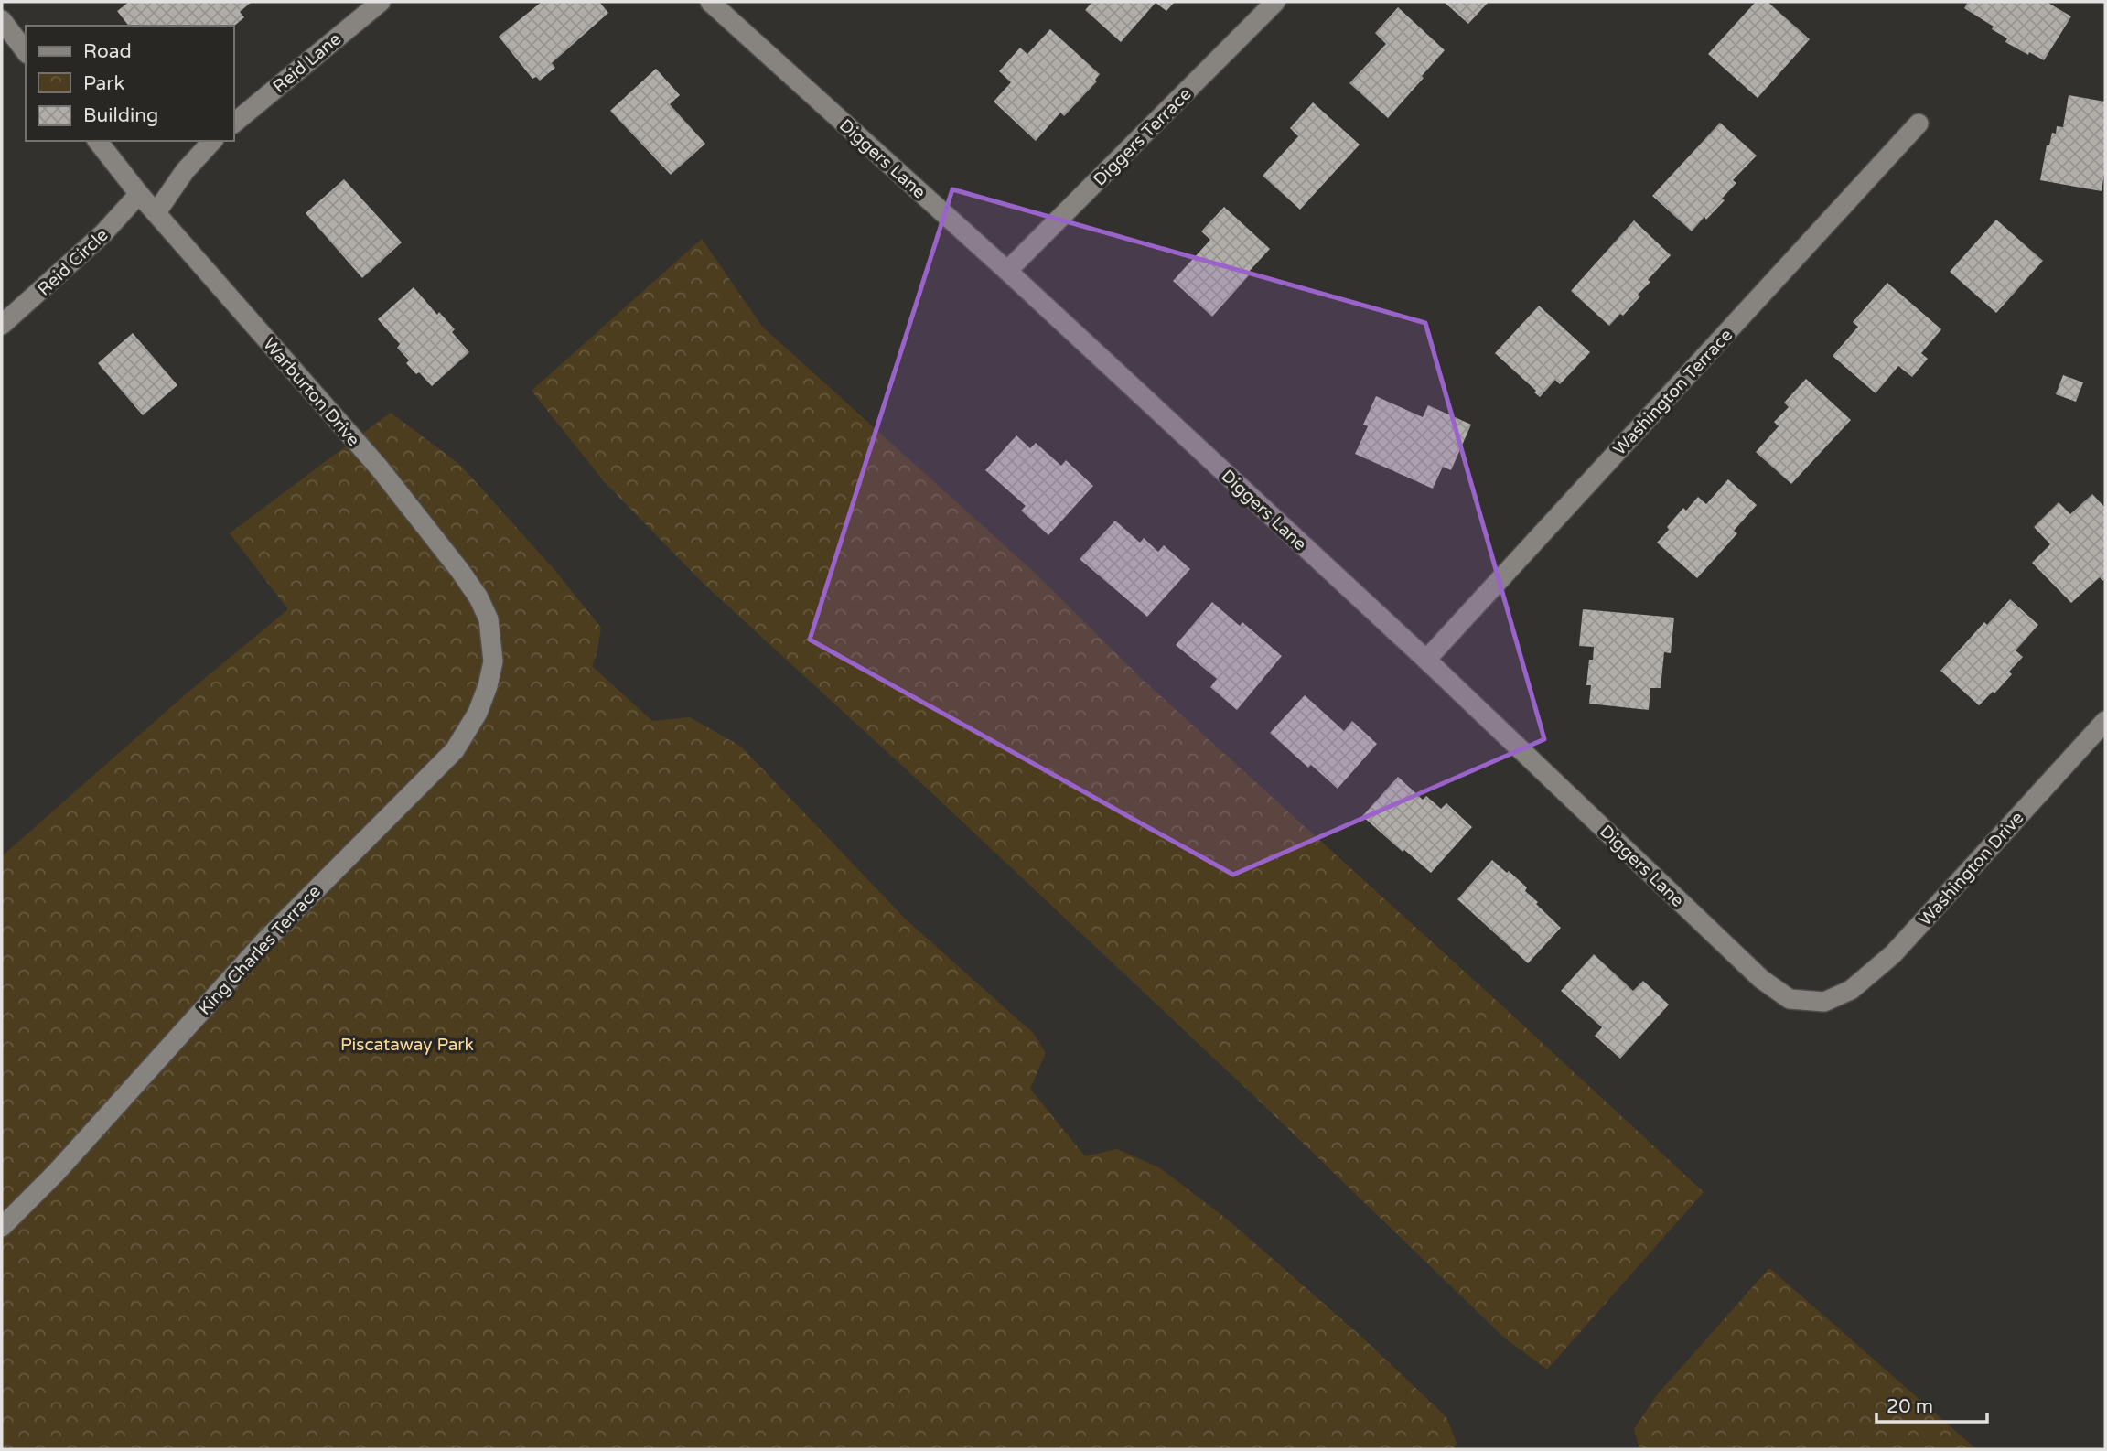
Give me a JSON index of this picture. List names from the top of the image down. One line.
{"streets":{"street":["Reid Lane","Diggers Terrace","Diggers Lane","Reid Circle","Warburton Drive","Washington Terrace","Washington Drive","King Charles Terrace"]},"crossings":[["Diggers Terrace","Diggers Lane"],["Diggers Lane","Washington Terrace"],["Diggers Lane","Washington Drive"],["Reid Circle","Warburton Drive"],["Warburton Drive","King Charles Terrace"]],"parks":["Piscataway Park"],"legend":["Road","Park","Building"],"scale_bar":"20 m"}
